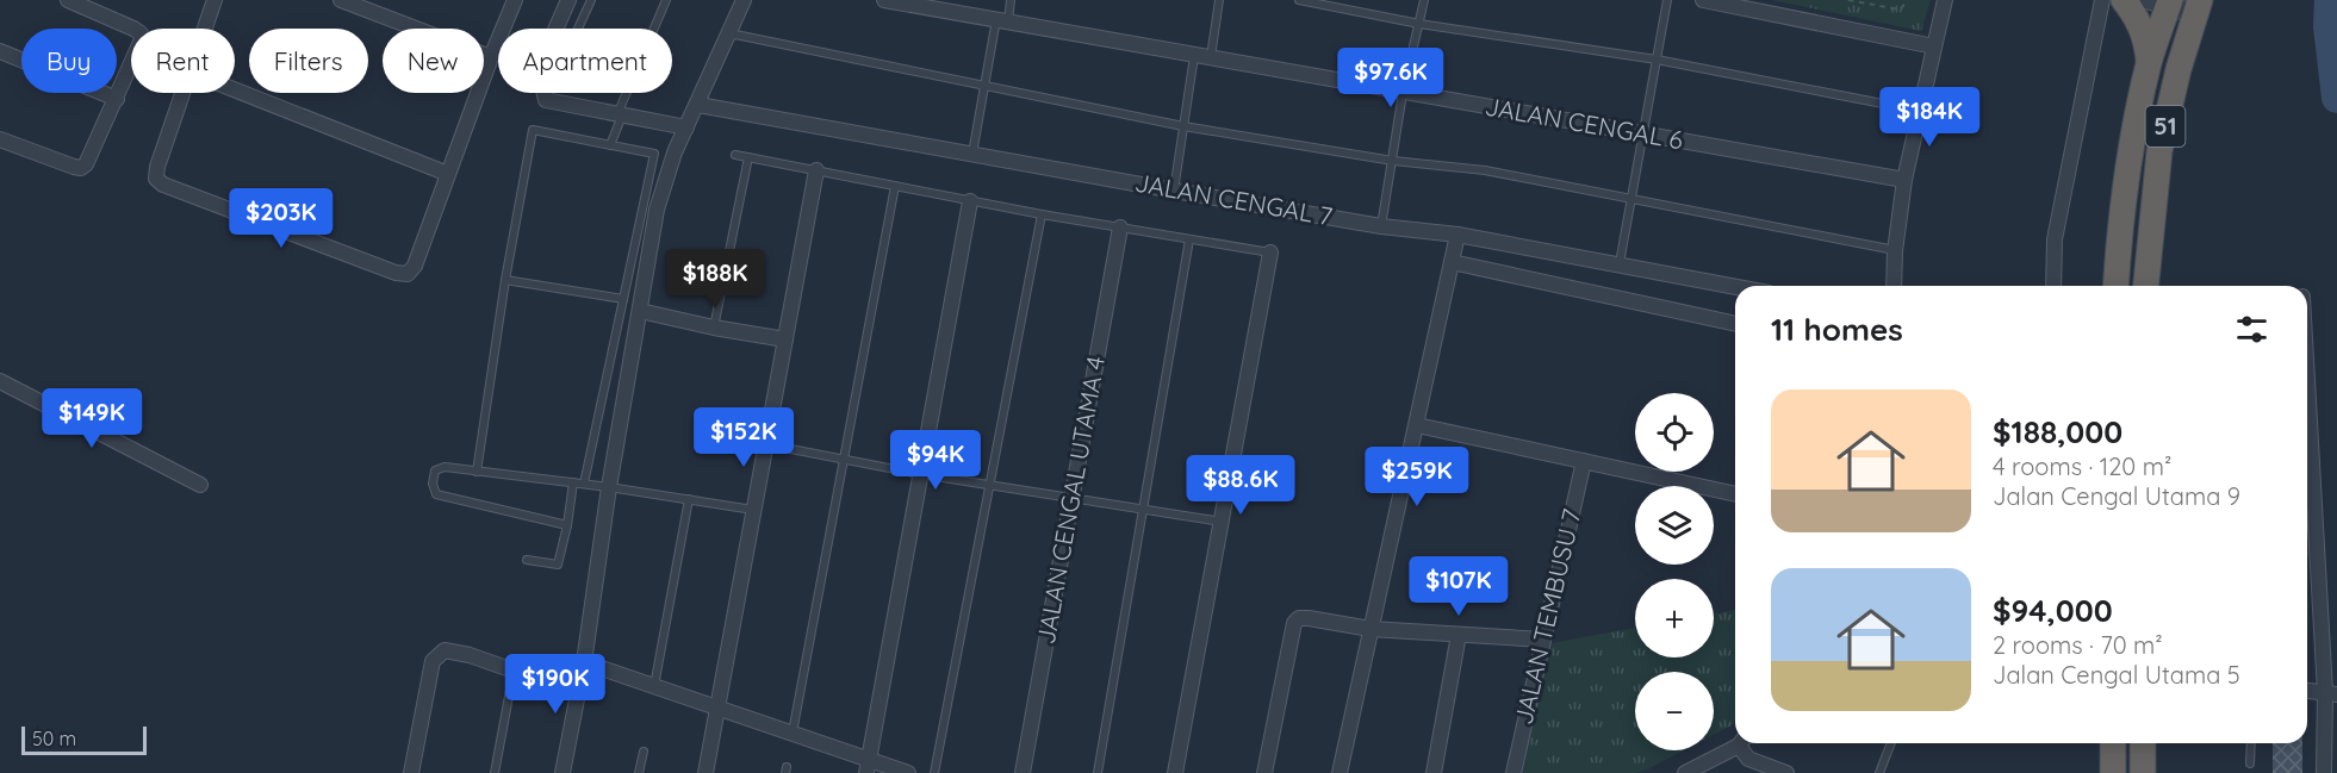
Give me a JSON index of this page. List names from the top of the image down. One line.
{"streets":{"highway":["51"],"street":["JALAN CENGAL 6","JALAN CENGAL 7","JALAN CENGAL UTAMA 4","JALAN TEMBUSU 7"]},"scale_bar":"50 m","page":{"chip":["Buy","Rent","Filters","New","Apartment"],"price":["$97.6K","$184K","$203K","$188K","$149K","$152K","$94K","$259K","$88.6K","$107K","$190K"],"heading":"11 homes","list":[{"name":"$188,000","note":"4 rooms · 120 m² · Jalan Cengal Utama 9"},{"name":"$94,000","note":"2 rooms · 70 m² · Jalan Cengal Utama 5"}],"map_buttons":["+","−"],"scale":"50 m"}}
